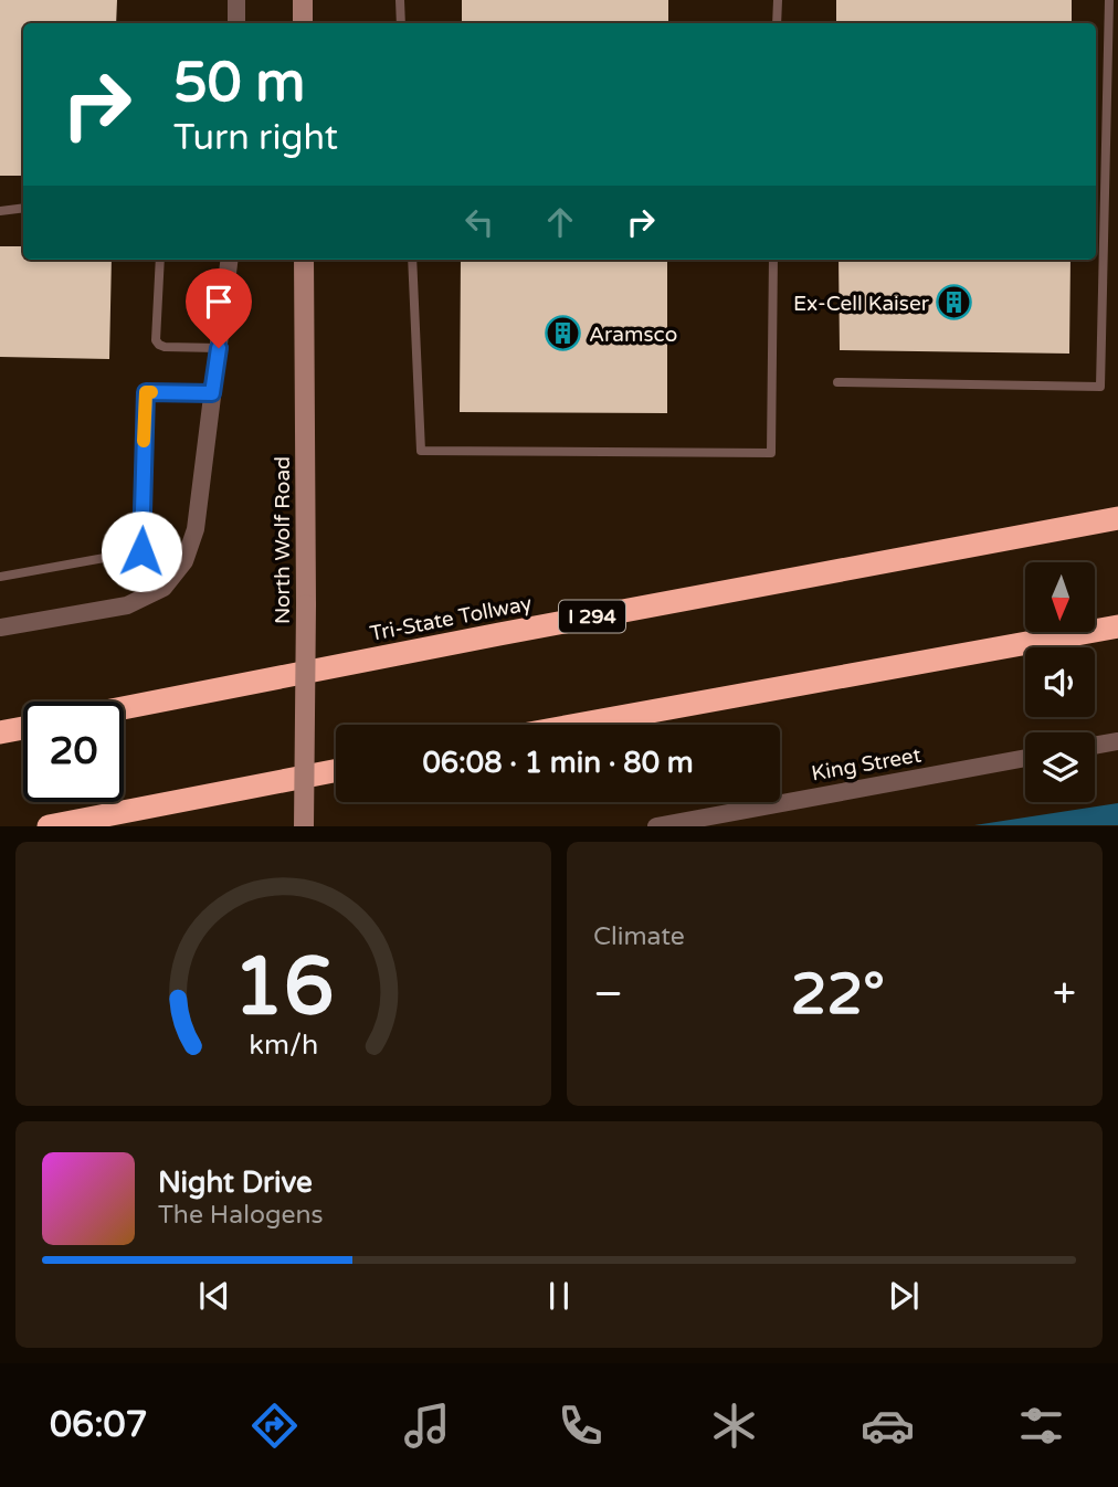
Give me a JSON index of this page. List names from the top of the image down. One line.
{"streets":{"highway":["I 294","Tri-State Tollway"],"main road":["North Wolf Road"],"street":["King Street"]},"places":{"building":["Ex-Cell Kaiser","Aramsco"]},"north":"bottom","page":{"turn":["50 m","Turn right"],"limit":"20","trip":"06:08 · 1 min · 80 m","tile":"Climate","heat":["−","22°","+"],"song":["Night Drive","The Halogens"],"tabs":"06:07","gauge":["16","km/h"]}}
